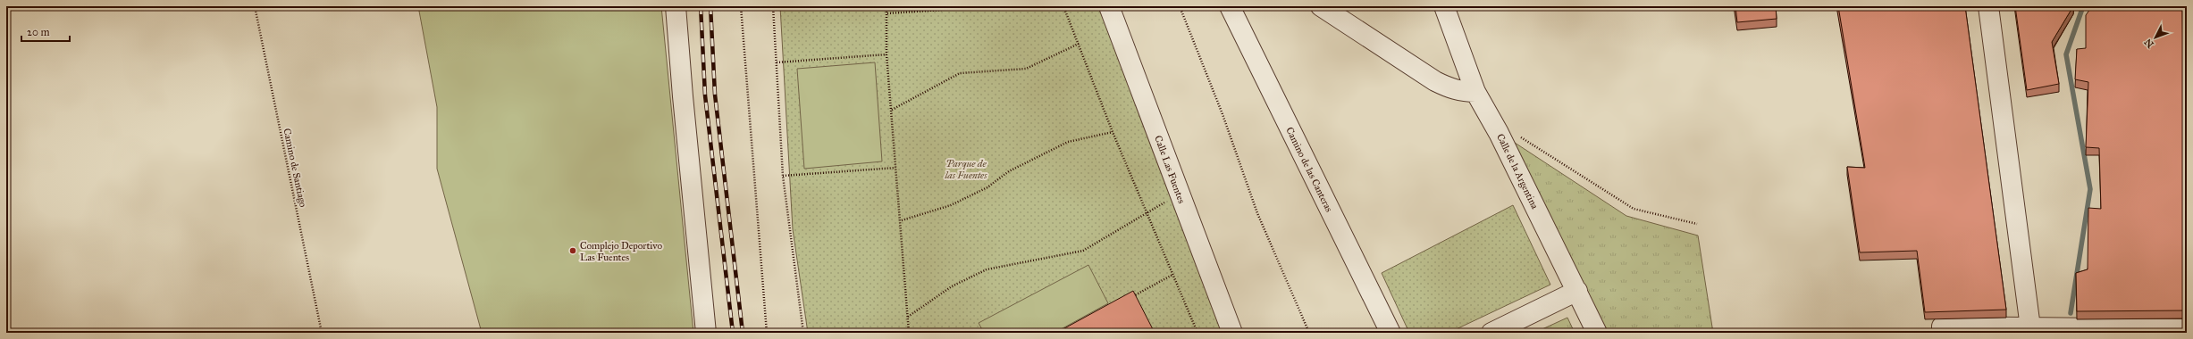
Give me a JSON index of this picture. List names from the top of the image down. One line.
{"streets":{"street":["Calle Las Fuentes","Camino de las Canteras","Calle de la Argentina"],"path":["Camino de Santiago"]},"parks":["Parque de las Fuentes"],"places":["Complejo Deportivo Las Fuentes"],"scale_bar":"20 m","north":"bottom left"}
